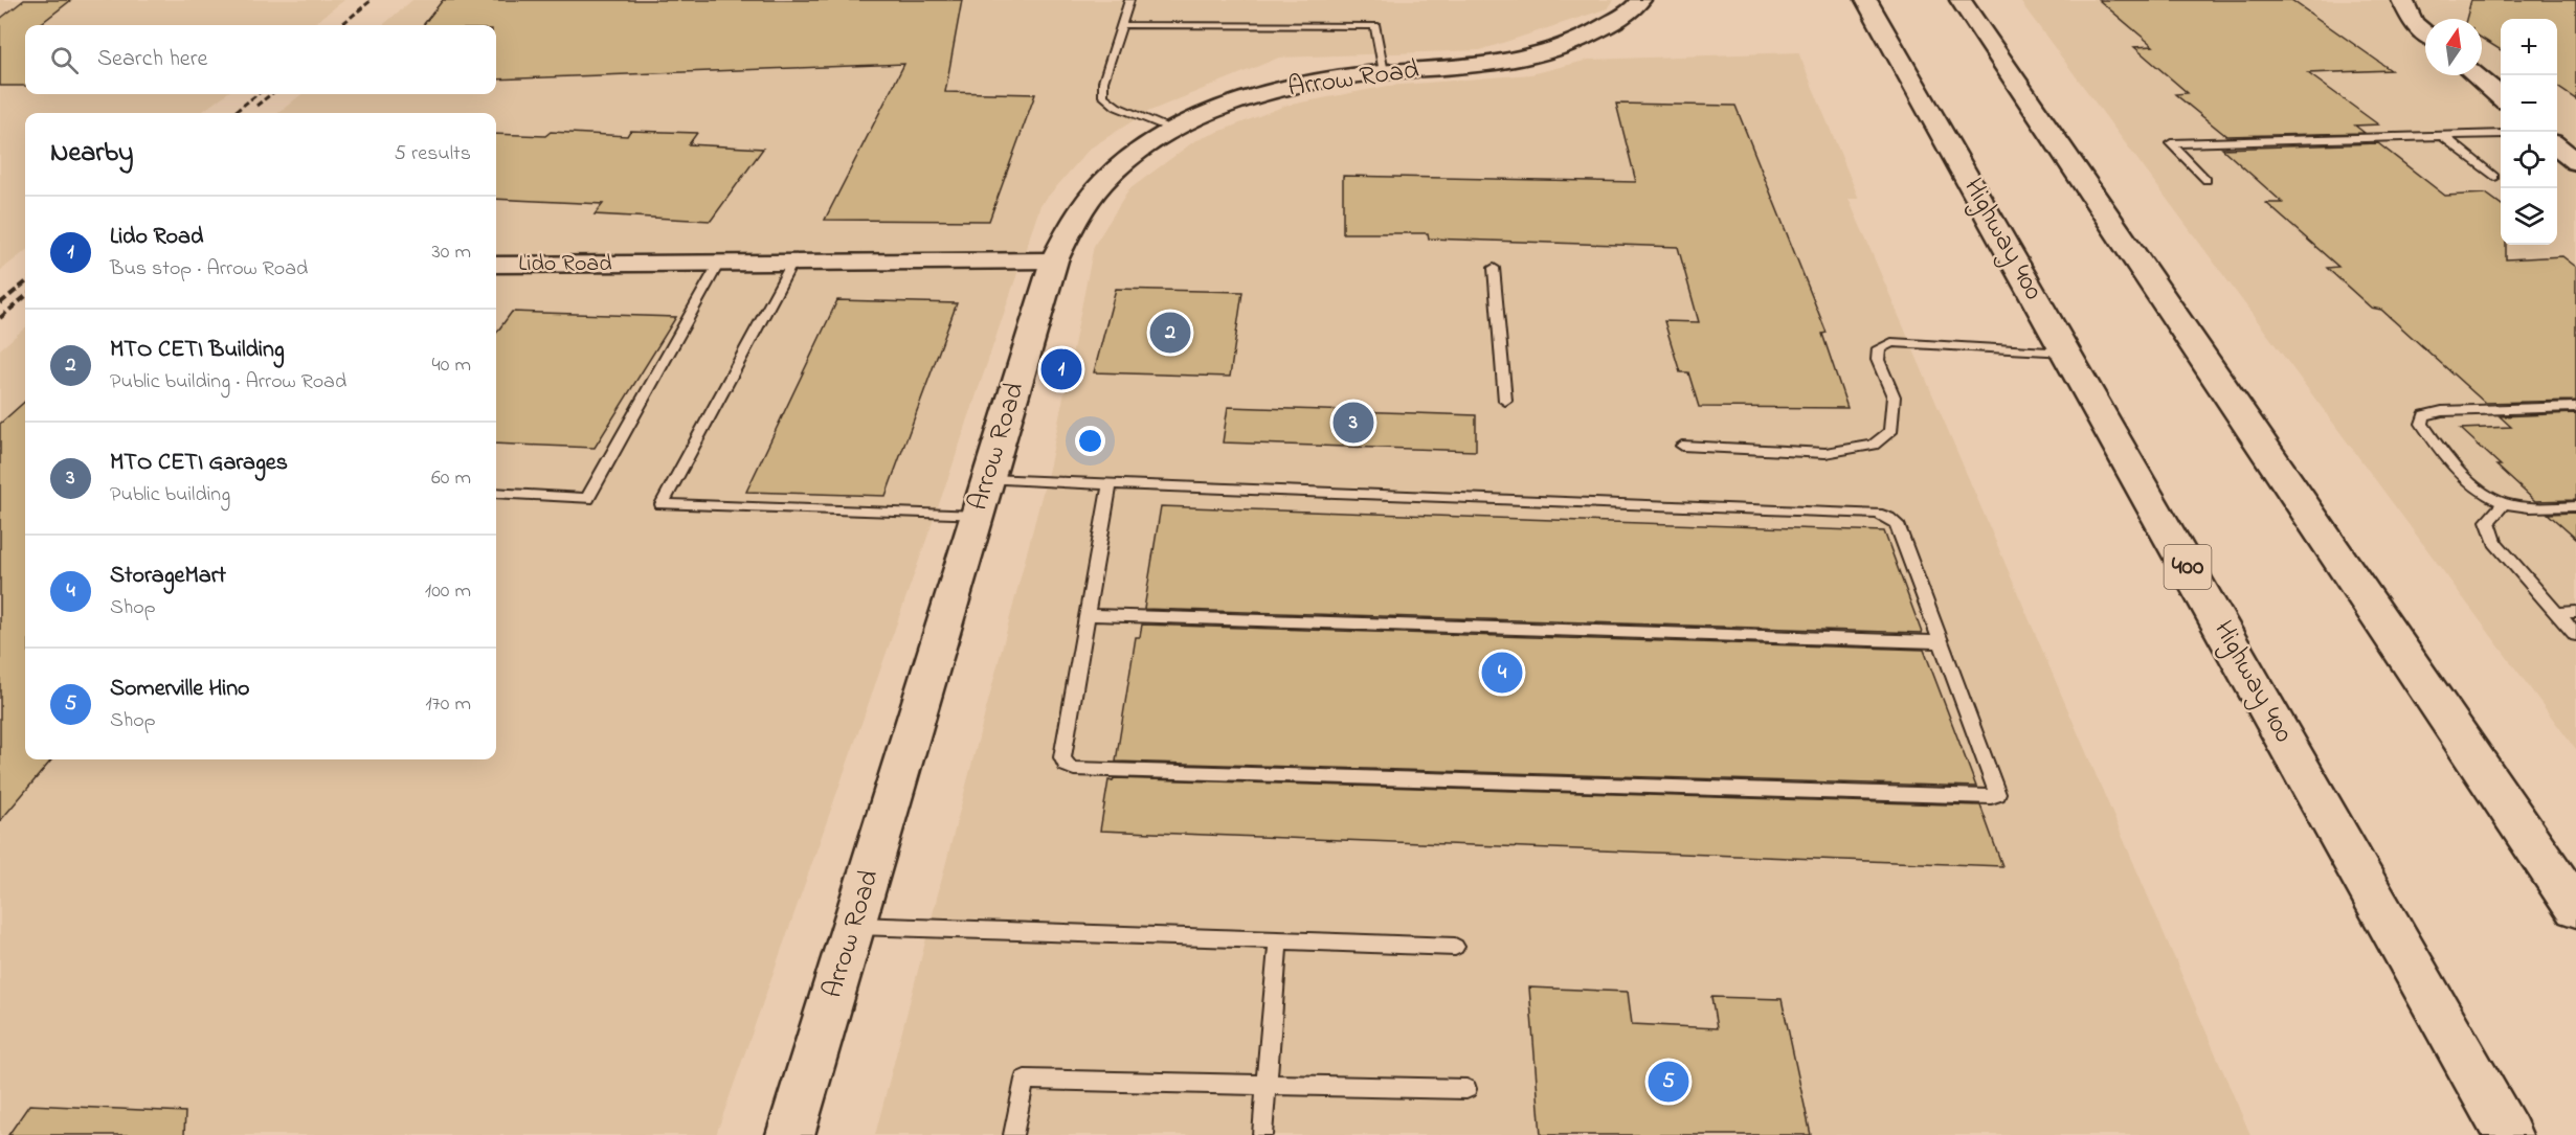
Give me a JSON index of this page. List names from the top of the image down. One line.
{"streets":{"main road":["Arrow Road","Highway 400","400"],"street":["Lido Road"]},"crossings":[["Arrow Road","Lido Road"]],"north":"top","page":{"map_buttons":["+","−"],"search":"Search here","heading":["Nearby","5 results"],"list":[{"mark":"1","name":"Lido Road","note":"Bus stop · Arrow Road","value":"30 m"},{"mark":"2","name":"MTO CETI Building","note":"Public building · Arrow Road","value":"40 m"},{"mark":"3","name":"MTO CETI Garages","note":"Public building","value":"60 m"},{"mark":"4","name":"StorageMart","note":"Shop","value":"100 m"},{"mark":"5","name":"Somerville Hino","note":"Shop","value":"170 m"}],"pins":["2","1","3","4","5"]}}
